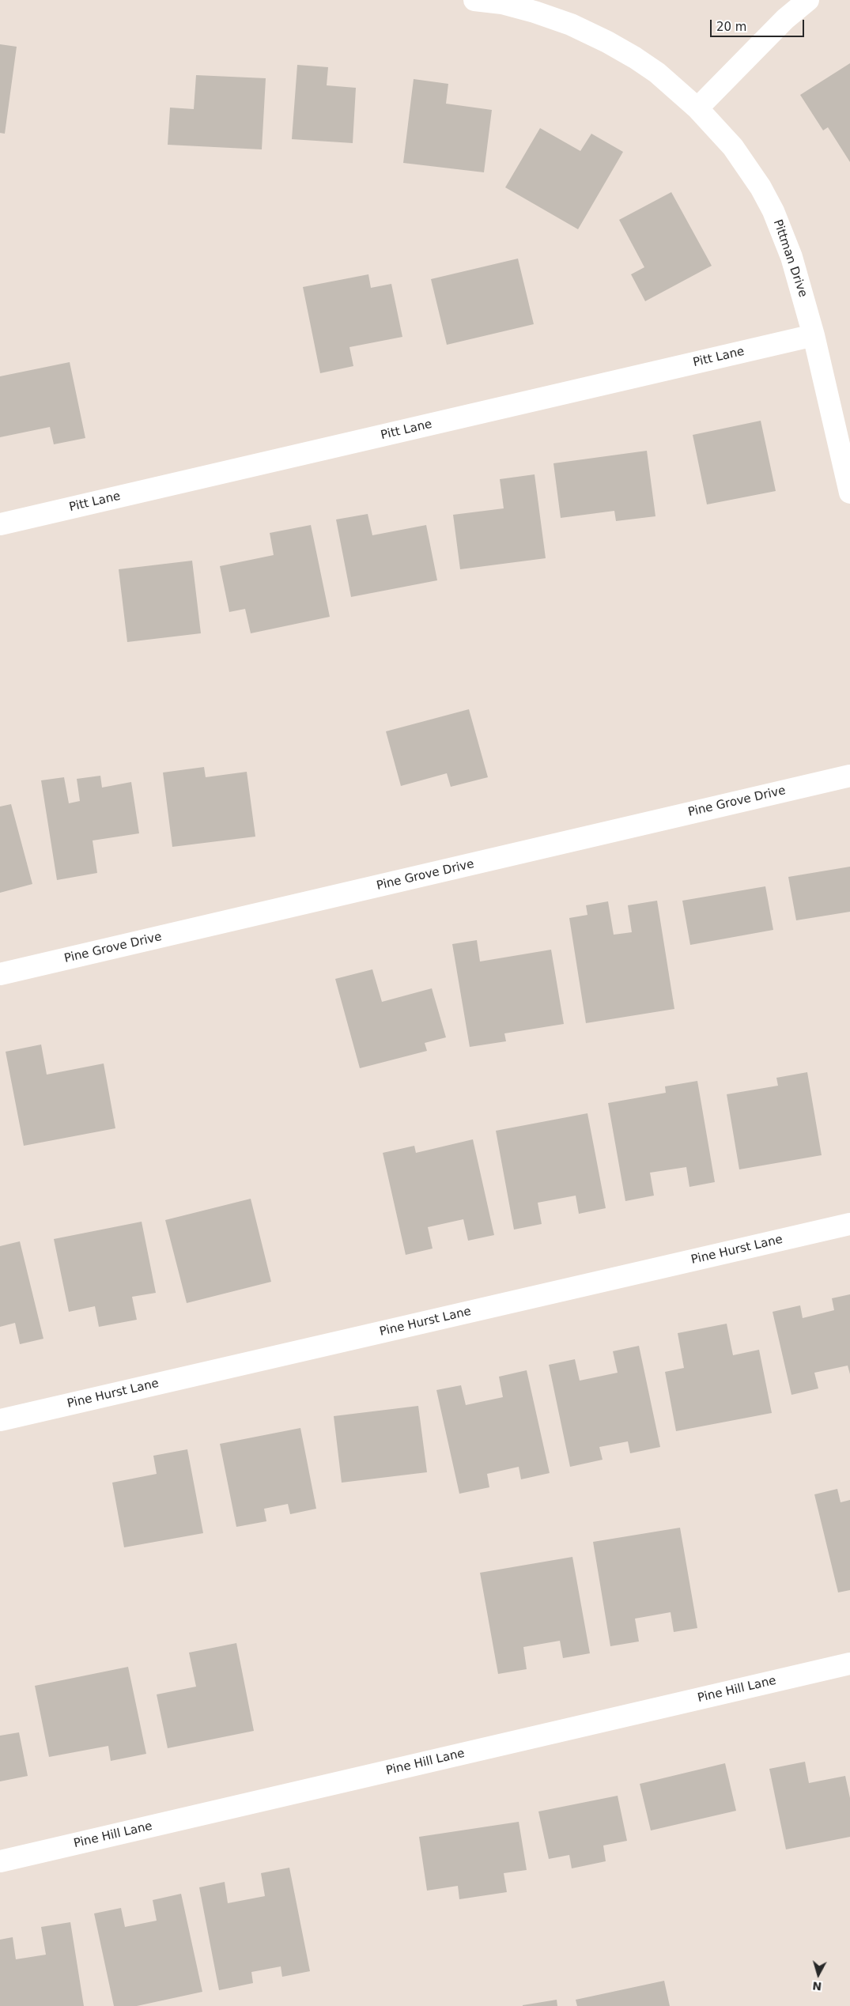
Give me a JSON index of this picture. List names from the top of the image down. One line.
{"streets":{"street":["Pittman Drive","Pitt Lane","Pine Grove Drive","Pine Hurst Lane","Pine Hill Lane"]},"crossings":[["Pittman Drive","Pitt Lane"]],"scale_bar":"20 m","north":"bottom"}
